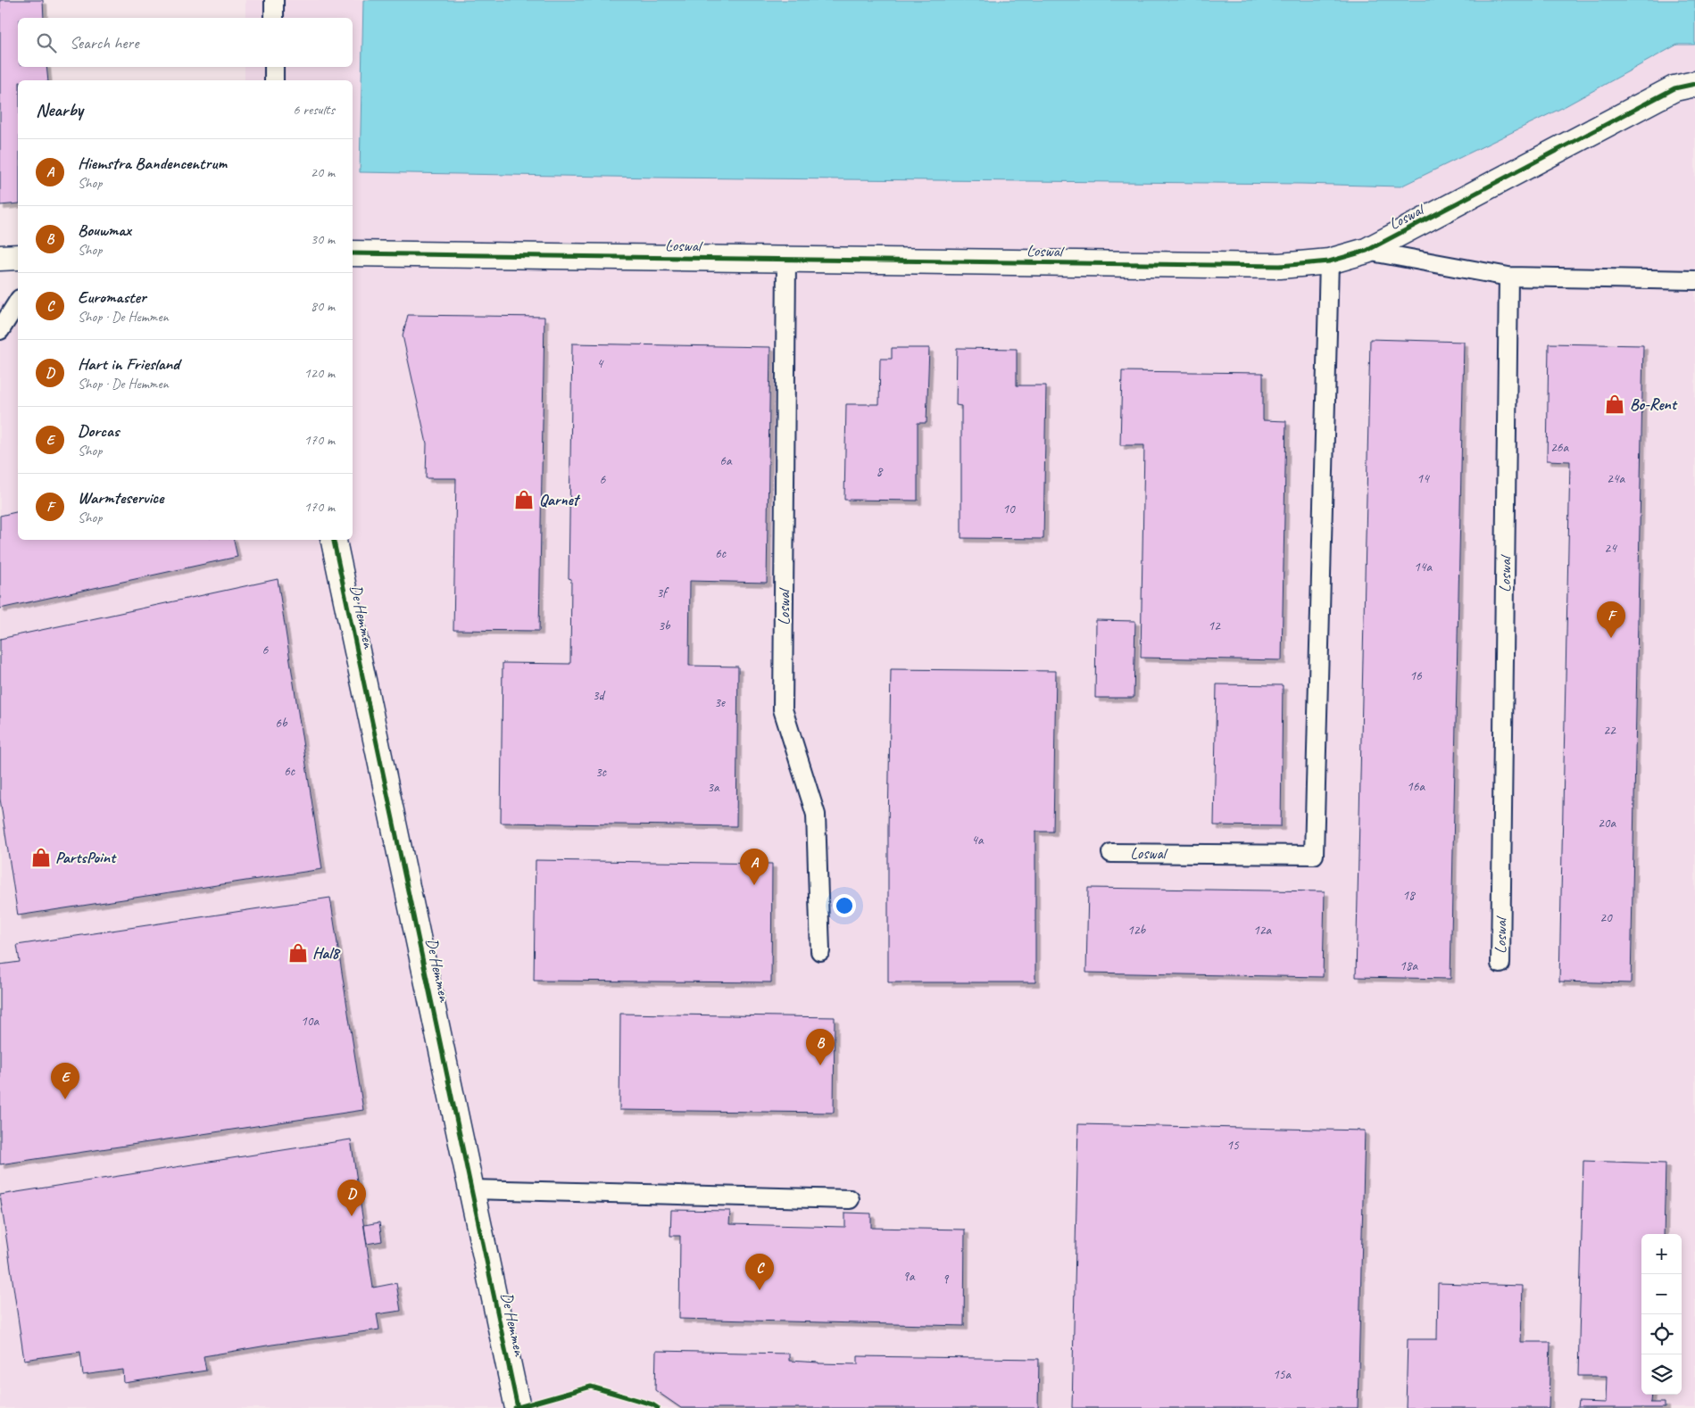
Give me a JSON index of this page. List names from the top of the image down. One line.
{"streets":{"street":["Loswal","De Hemmen"]},"places":{"shop":["Bo-Rent","Qarnet","PartsPoint","Hal8"]},"house_numbers":["4","26a","6a","8","14","24a","6","10","24","6c","14a","3f","3b","12","6","16","3d","3e","6b","22","6c","3c","16a","3a","20a","4a","18","20","12b","12a","18a","10a","15","9a","9","15a"],"page":{"search":"Search here","heading":["Nearby","6 results"],"list":[{"mark":"A","name":"Hiemstra Bandencentrum","note":"Shop","value":"20 m"},{"mark":"B","name":"Bouwmax","note":"Shop","value":"30 m"},{"mark":"C","name":"Euromaster","note":"Shop · De Hemmen","value":"80 m"},{"mark":"D","name":"Hart in Friesland","note":"Shop · De Hemmen","value":"120 m"},{"mark":"E","name":"Dorcas","note":"Shop","value":"170 m"},{"mark":"F","name":"Warmteservice","note":"Shop","value":"170 m"}],"pins":["F","A","B","E","D","C"],"map_buttons":["+","−"]}}
